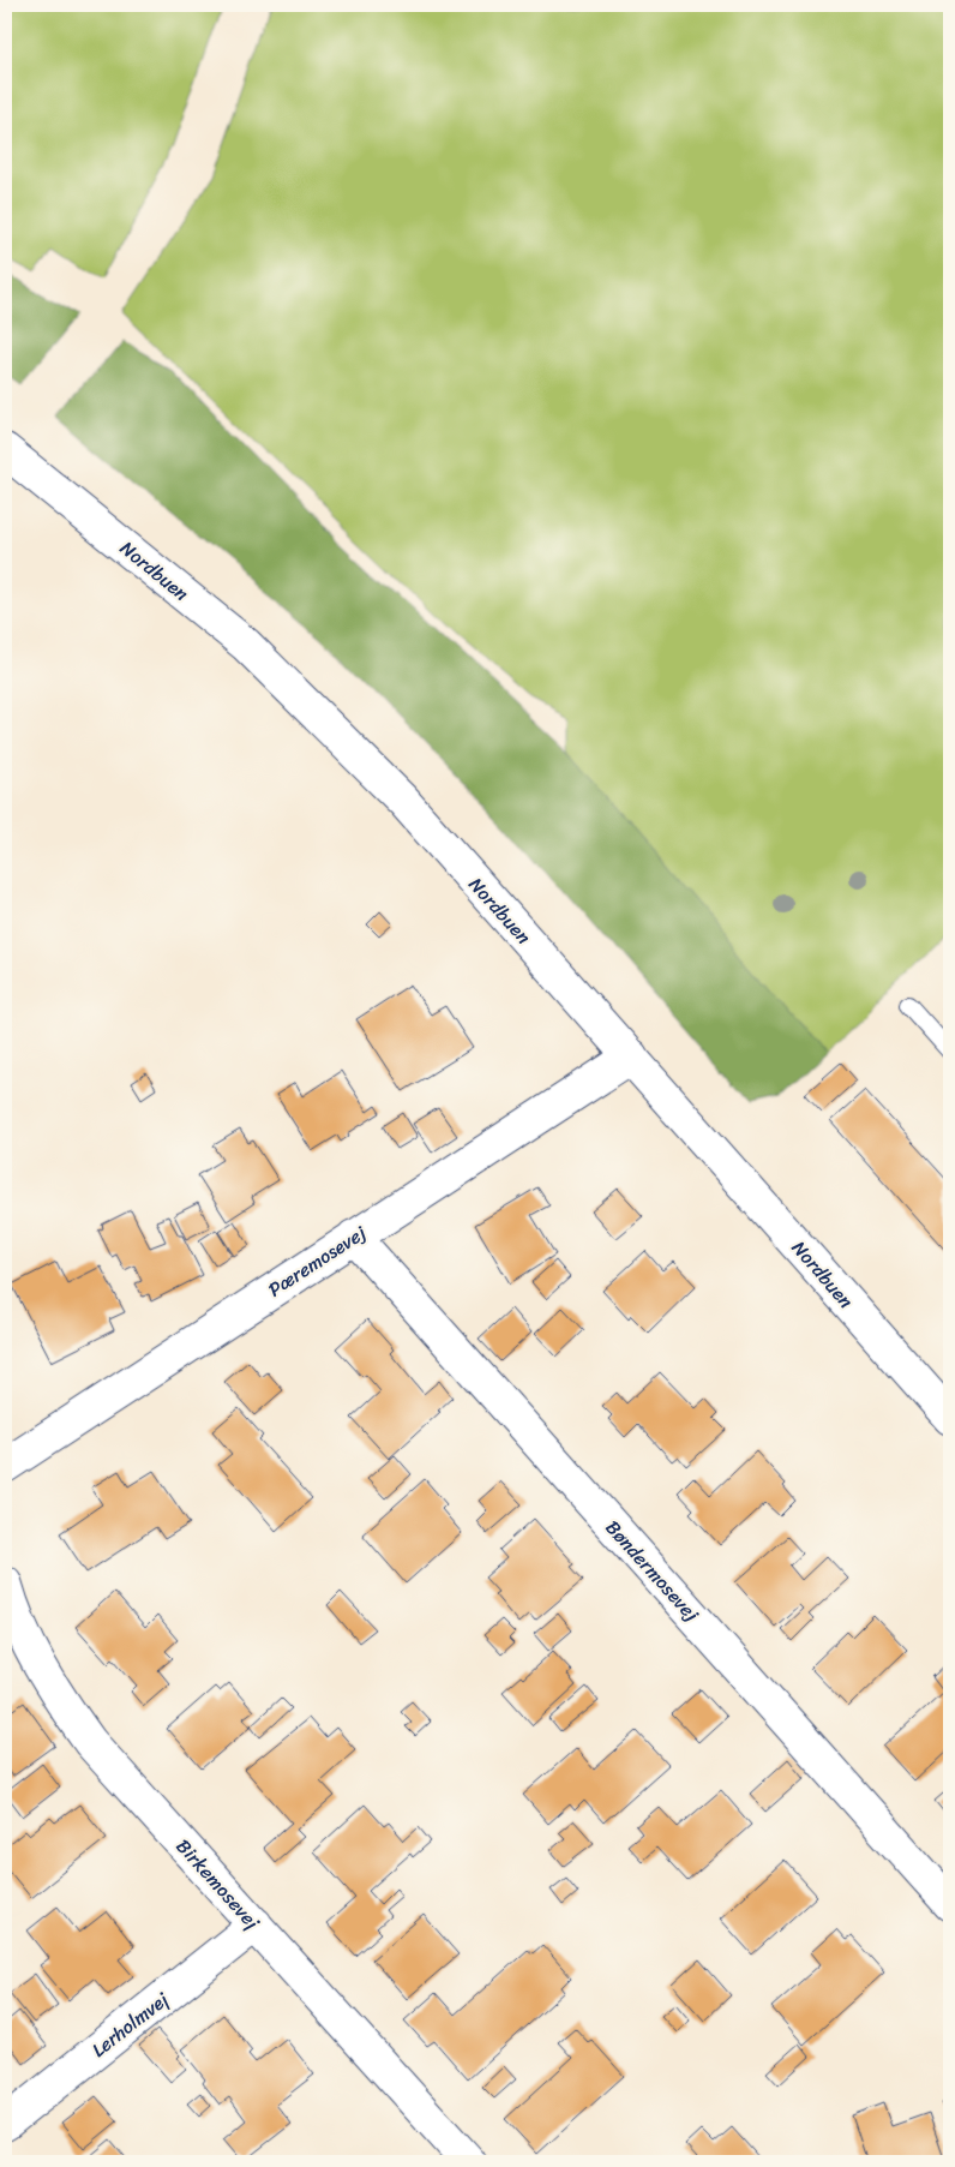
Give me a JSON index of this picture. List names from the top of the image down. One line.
{"streets":{"street":["Nordbuen","Pæremosevej","Bøndermosevej","Birkemosevej","Lerholmvej"]},"crossings":[["Nordbuen","Pæremosevej"],["Pæremosevej","Bøndermosevej"],["Birkemosevej","Lerholmvej"]]}
